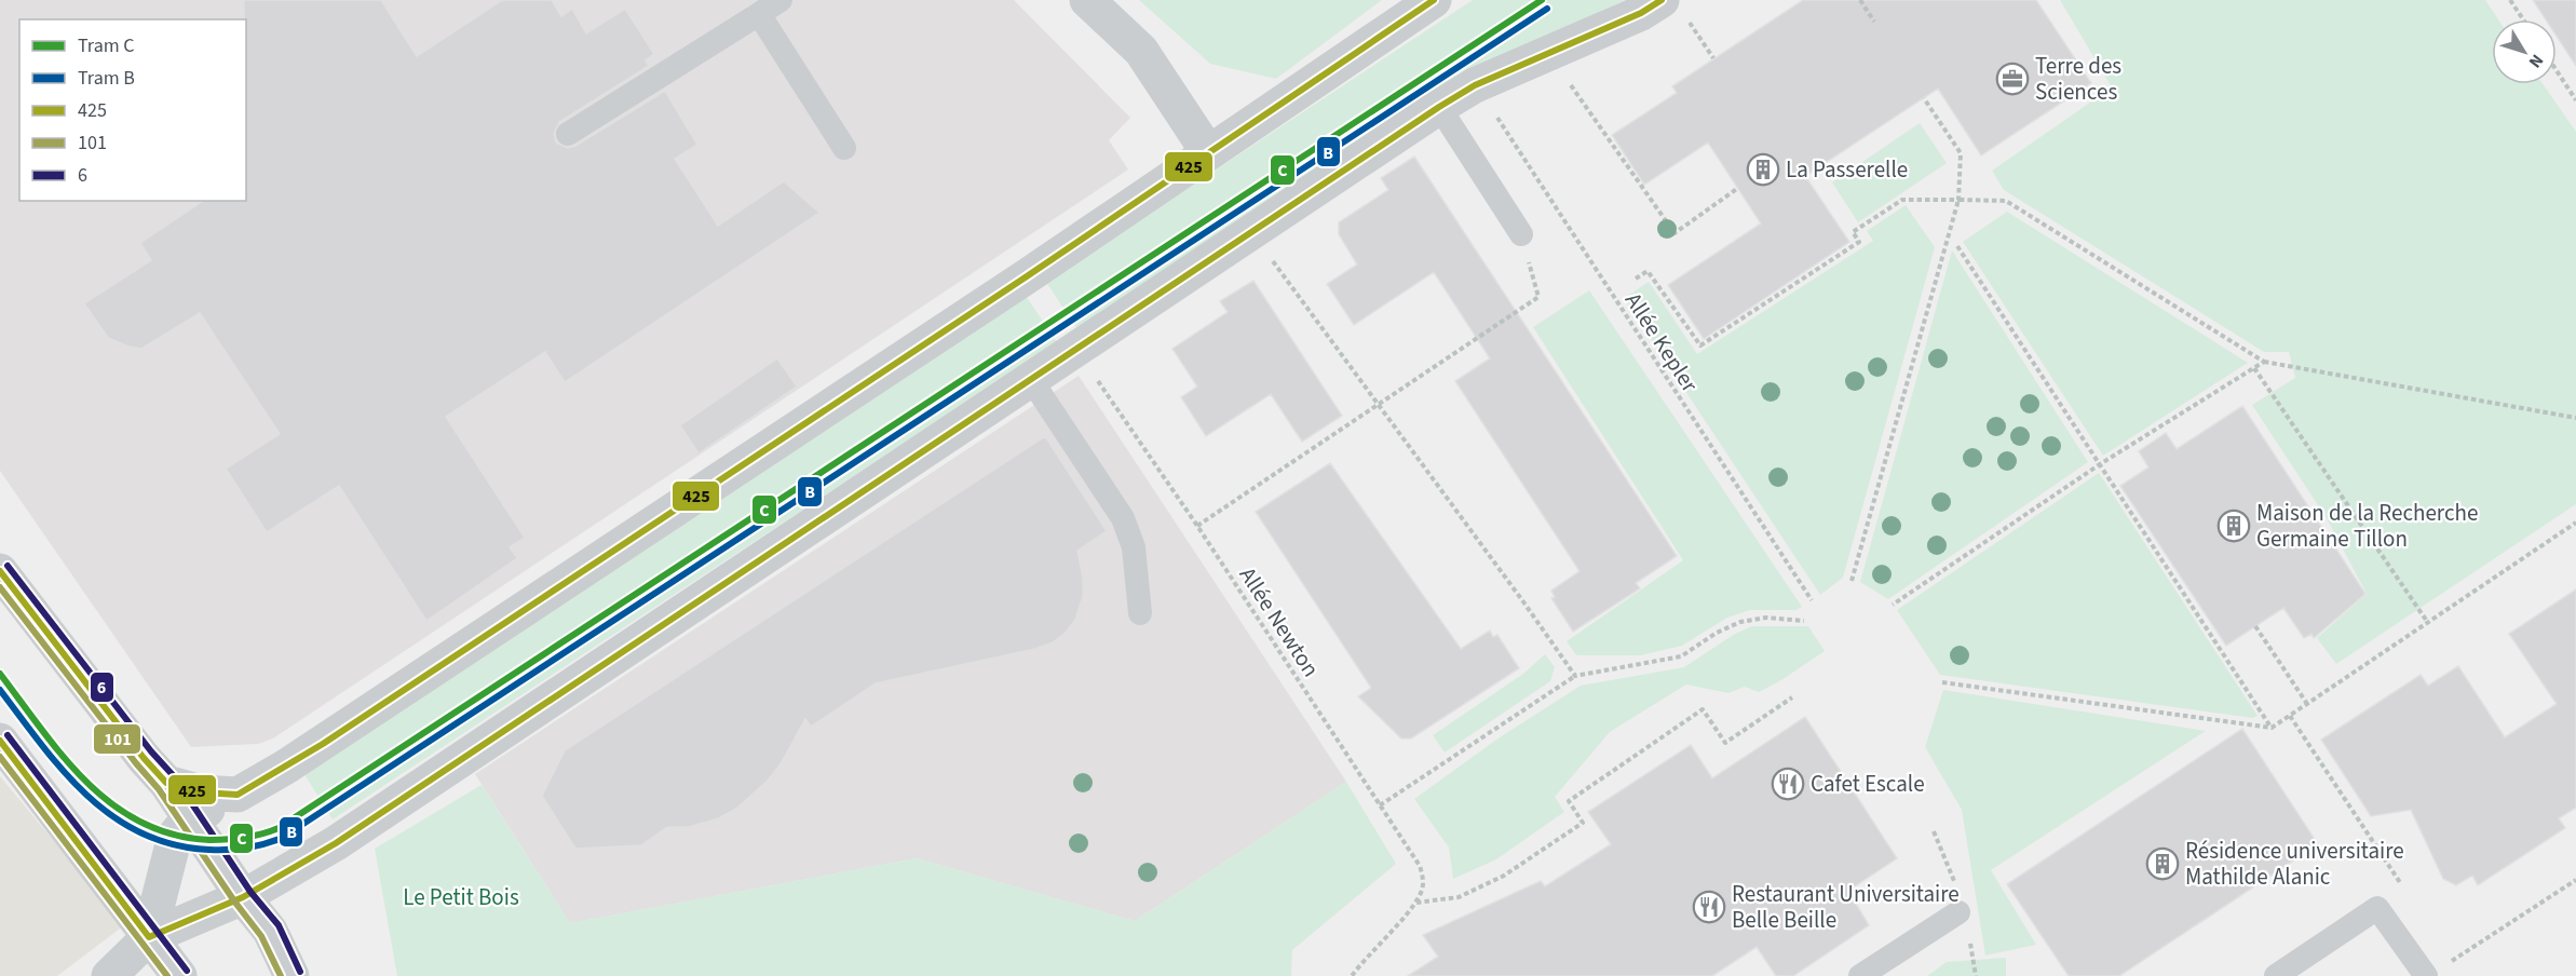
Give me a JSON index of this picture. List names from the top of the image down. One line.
{"streets":{"path":["Allée Kepler","Allée Newton"]},"parks":["Le Petit Bois"],"places":{"office":["Terre des Sciences"],"building":["La Passerelle","Maison de la Recherche Germaine Tillon","Résidence universitaire Mathilde Alanic"],"restaurant":["Cafet Escale","Restaurant Universitaire Belle Beille"]},"lines":["tram line C","transit line 425","tram line B","transit line 6","transit line 101"],"legend":["Tram C","Tram B","425","101","6"],"north":"bottom right"}
